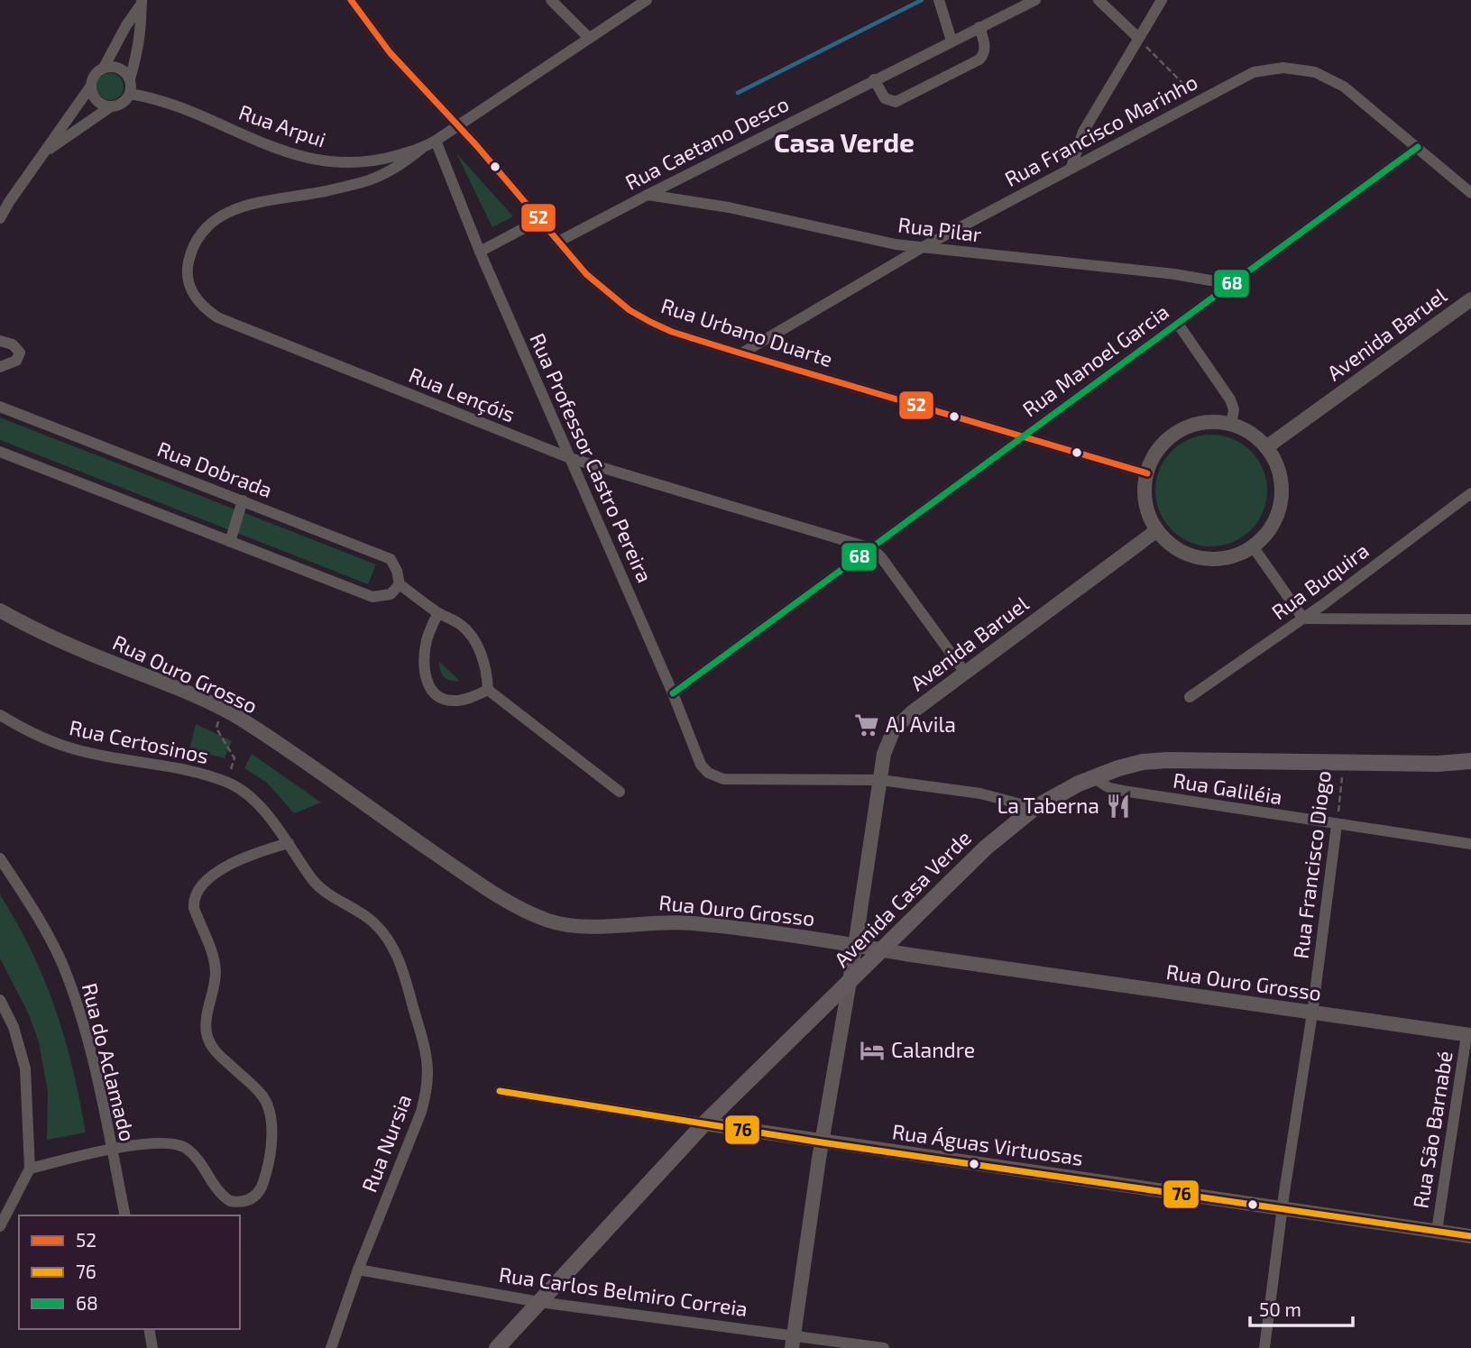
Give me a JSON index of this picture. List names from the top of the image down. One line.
{"streets":{"main road":["Avenida Casa Verde"],"street":["Rua Arpui","Rua Francisco Marinho","Rua Caetano Desco","Rua Pilar","Rua Urbano Duarte","Avenida Baruel","Rua Manoel Garcia","Rua Lençóis","Rua Professor Castro Pereira","Rua Dobrada","Rua Buquira","Rua Ouro Grosso","Rua Certosinos","Rua Galiléia","Rua Francisco Diogo","Rua do Aclamado","Rua São Barnabé","Rua Nursia","Rua Águas Virtuosas","Rua Carlos Belmiro Correia"]},"crossings":[["Rua Arpui","Rua Urbano Duarte"],["Rua Arpui","Rua Lençóis"],["Rua Arpui","Rua Professor Castro Pereira"],["Rua Francisco Marinho","Rua Pilar"],["Rua Francisco Marinho","Rua Urbano Duarte"],["Rua Francisco Marinho","Rua Manoel Garcia"],["Rua Caetano Desco","Rua Pilar"],["Rua Caetano Desco","Rua Urbano Duarte"],["Rua Pilar","Rua Manoel Garcia"],["Rua Urbano Duarte","Avenida Baruel"],["Rua Urbano Duarte","Rua Manoel Garcia"],["Avenida Baruel","Rua Professor Castro Pereira"],["Avenida Baruel","Rua Ouro Grosso"],["Avenida Baruel","Avenida Casa Verde"],["Avenida Baruel","Rua Águas Virtuosas"],["Avenida Baruel","Rua Carlos Belmiro Correia"],["Rua Manoel Garcia","Rua Lençóis"],["Rua Manoel Garcia","Rua Professor Castro Pereira"],["Rua Lençóis","Rua Professor Castro Pereira"],["Rua Ouro Grosso","Rua Francisco Diogo"],["Rua Ouro Grosso","Avenida Casa Verde"],["Rua Ouro Grosso","Rua São Barnabé"],["Rua Certosinos","Rua Nursia"],["Rua Galiléia","Rua Francisco Diogo"],["Rua Galiléia","Avenida Casa Verde"],["Rua Francisco Diogo","Avenida Casa Verde"],["Rua Francisco Diogo","Rua Águas Virtuosas"],["Avenida Casa Verde","Rua Águas Virtuosas"],["Avenida Casa Verde","Rua Carlos Belmiro Correia"],["Rua São Barnabé","Rua Águas Virtuosas"],["Rua Nursia","Rua Carlos Belmiro Correia"]],"districts":["Casa Verde"],"places":{"supermarket":["AJ Avila"],"restaurant":["La Taberna"],"hotel":["Calandre"]},"lines":["transit line 52","transit line 68","transit line 76"],"legend":["52","76","68"],"scale_bar":"50 m"}
